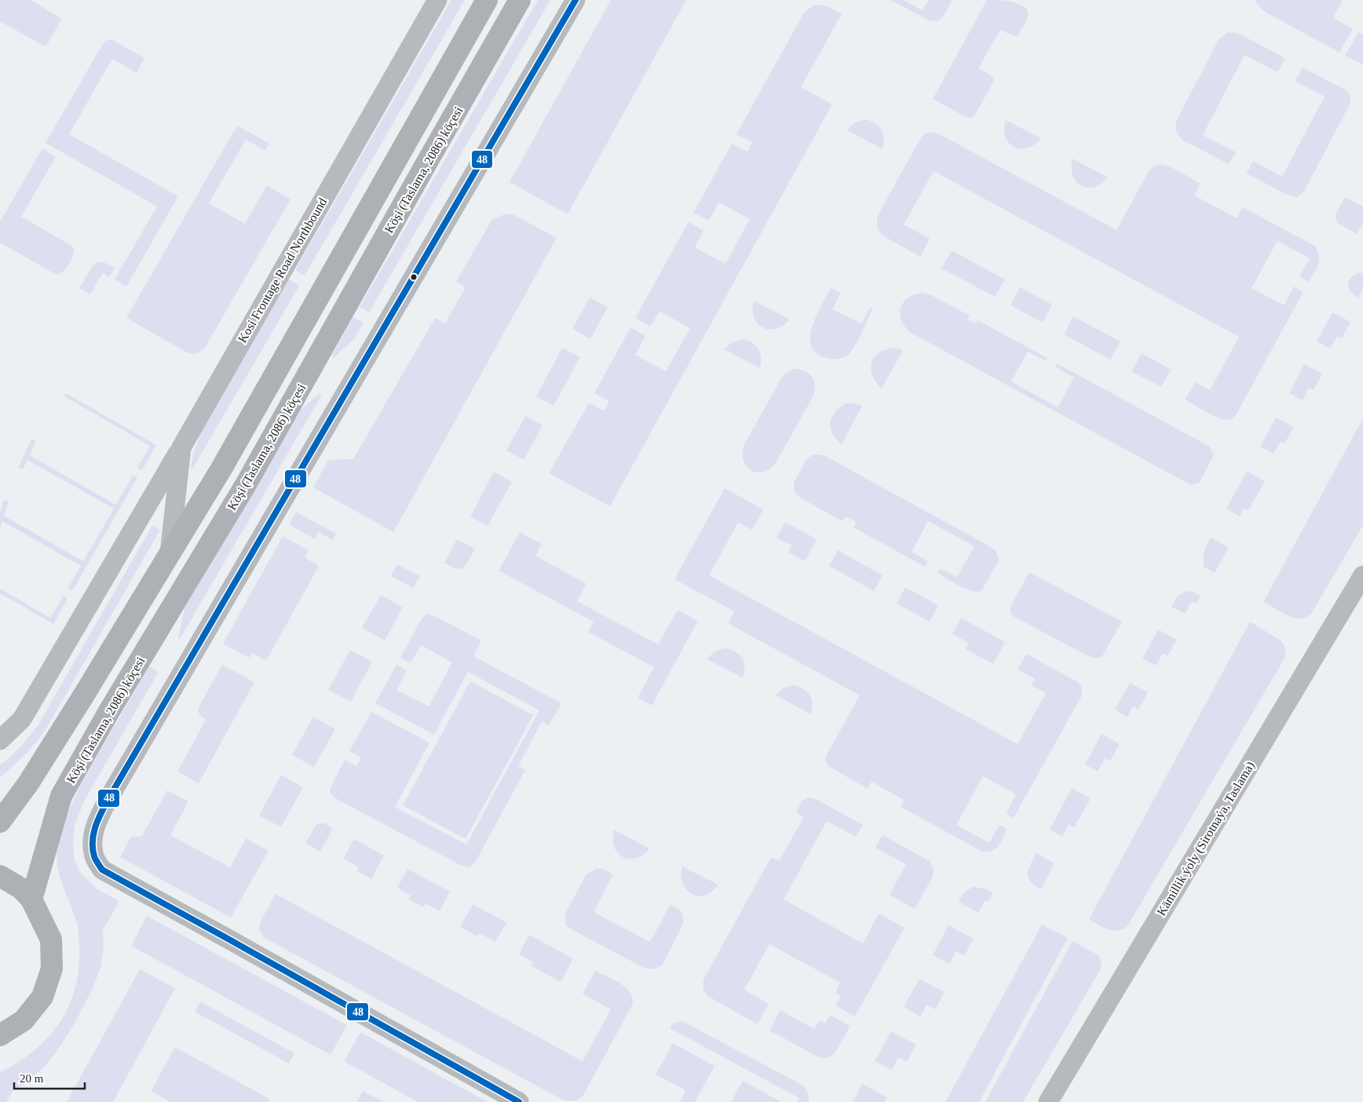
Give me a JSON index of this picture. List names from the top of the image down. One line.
{"streets":{"main road":["Köşi (Taslama, 2086) köçesi"],"street":["Kosi Frontage Road Northbound","Kämillik ýoly (Sirotnaýa, Taslama)"]},"lines":["transit line 48"],"scale_bar":"20 m"}
